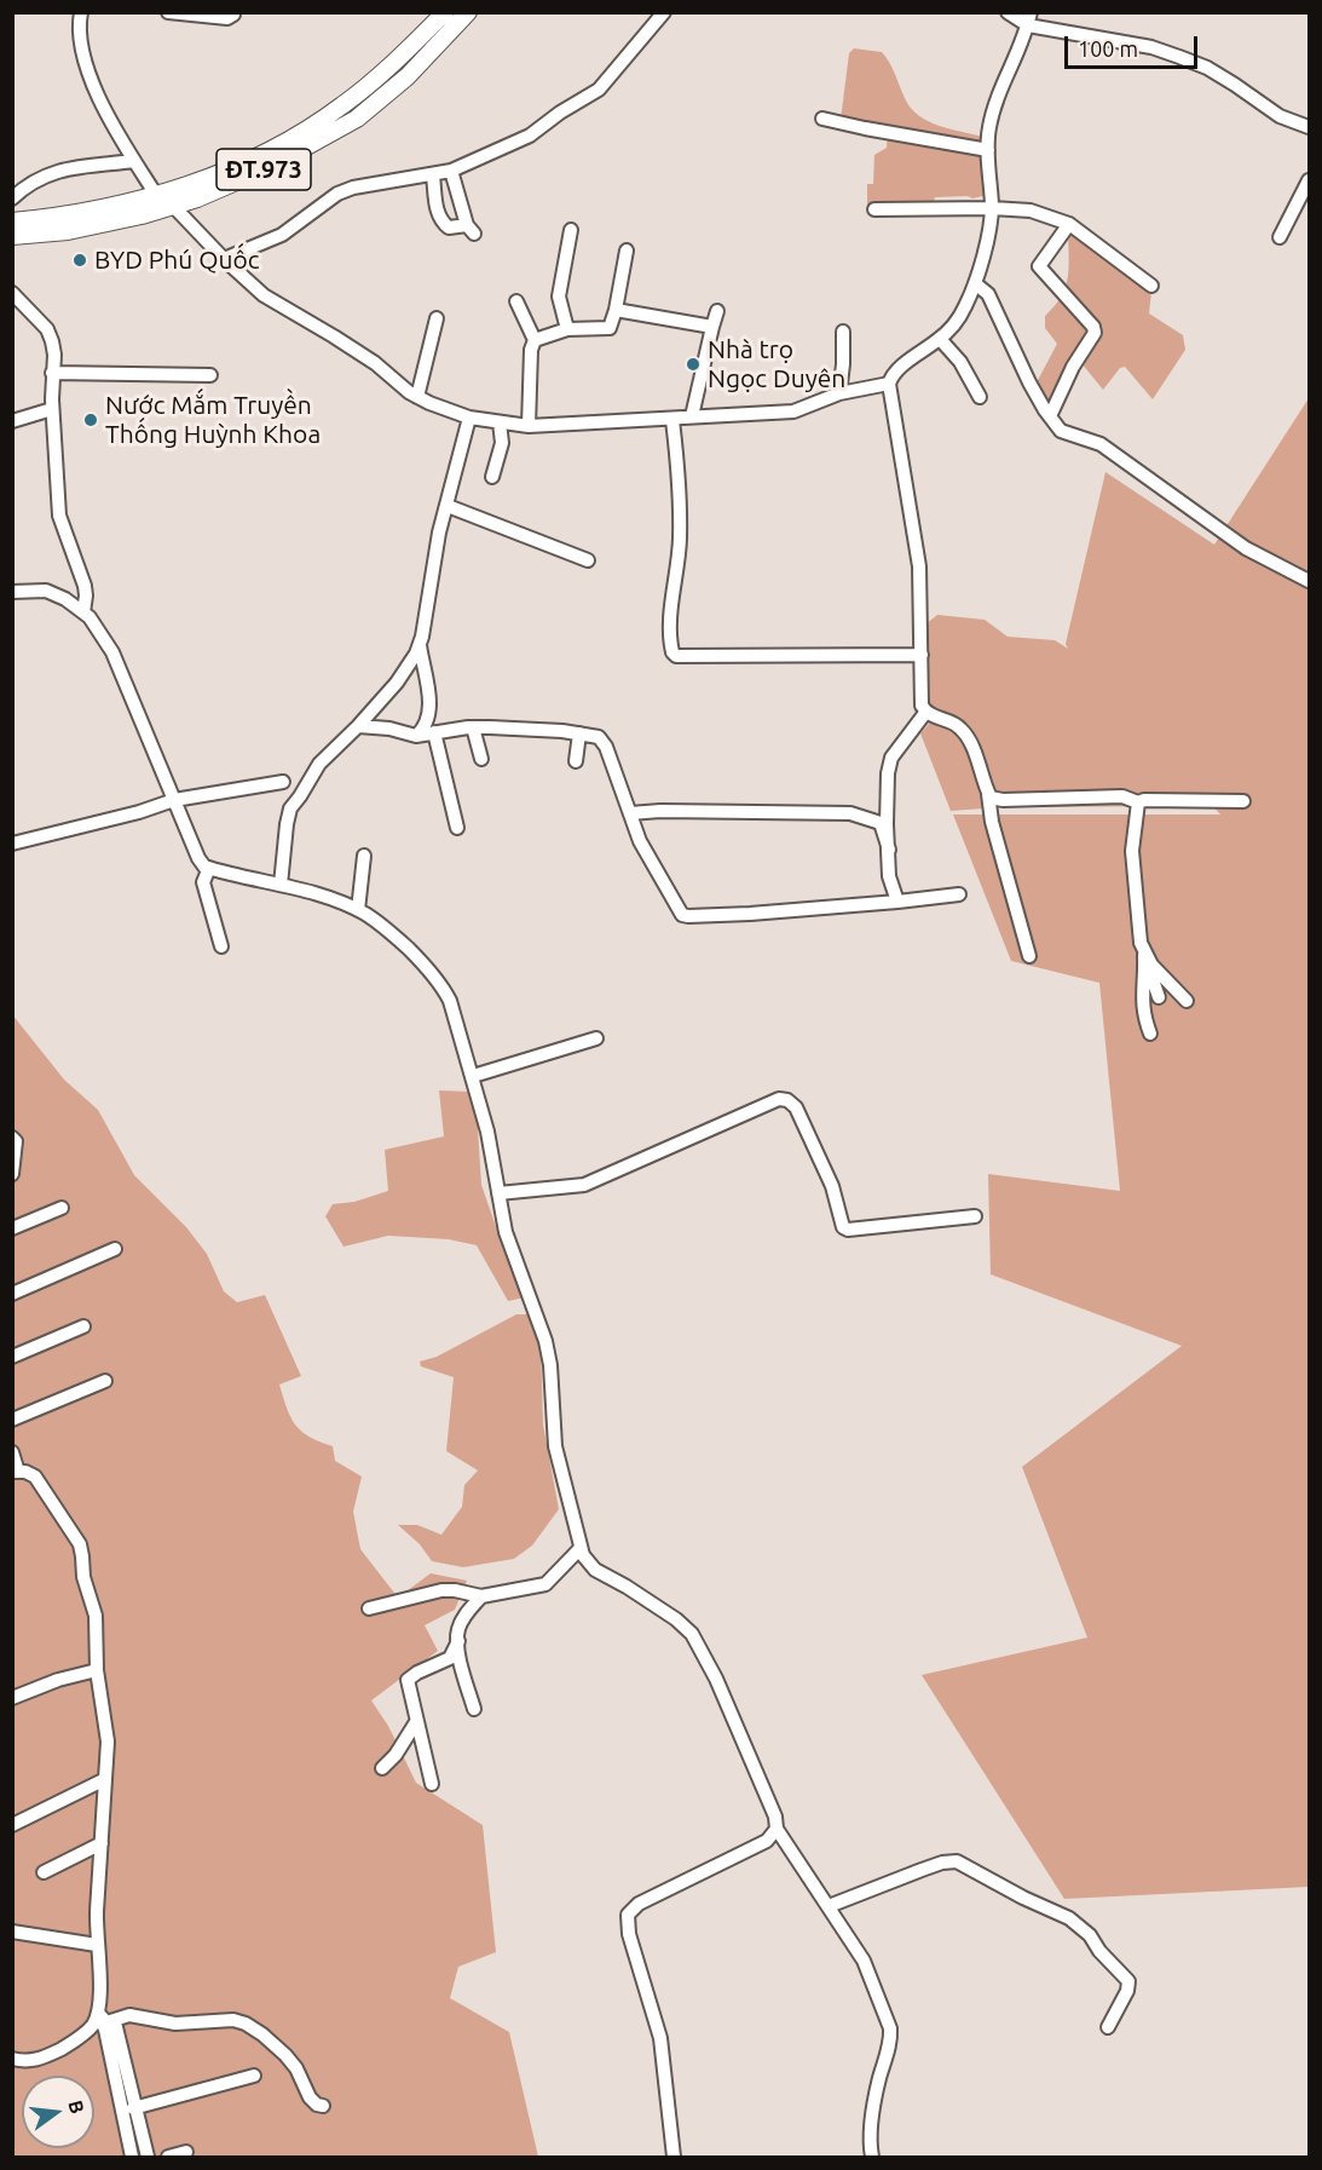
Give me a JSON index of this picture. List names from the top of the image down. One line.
{"streets":{"main road":["ĐT.973"]},"places":["BYD Phú Quốc","Nhà trọ Ngọc Duyên","Nước Mắm Truyền Thống Huỳnh Khoa"],"scale_bar":"100 m","north":"right"}
